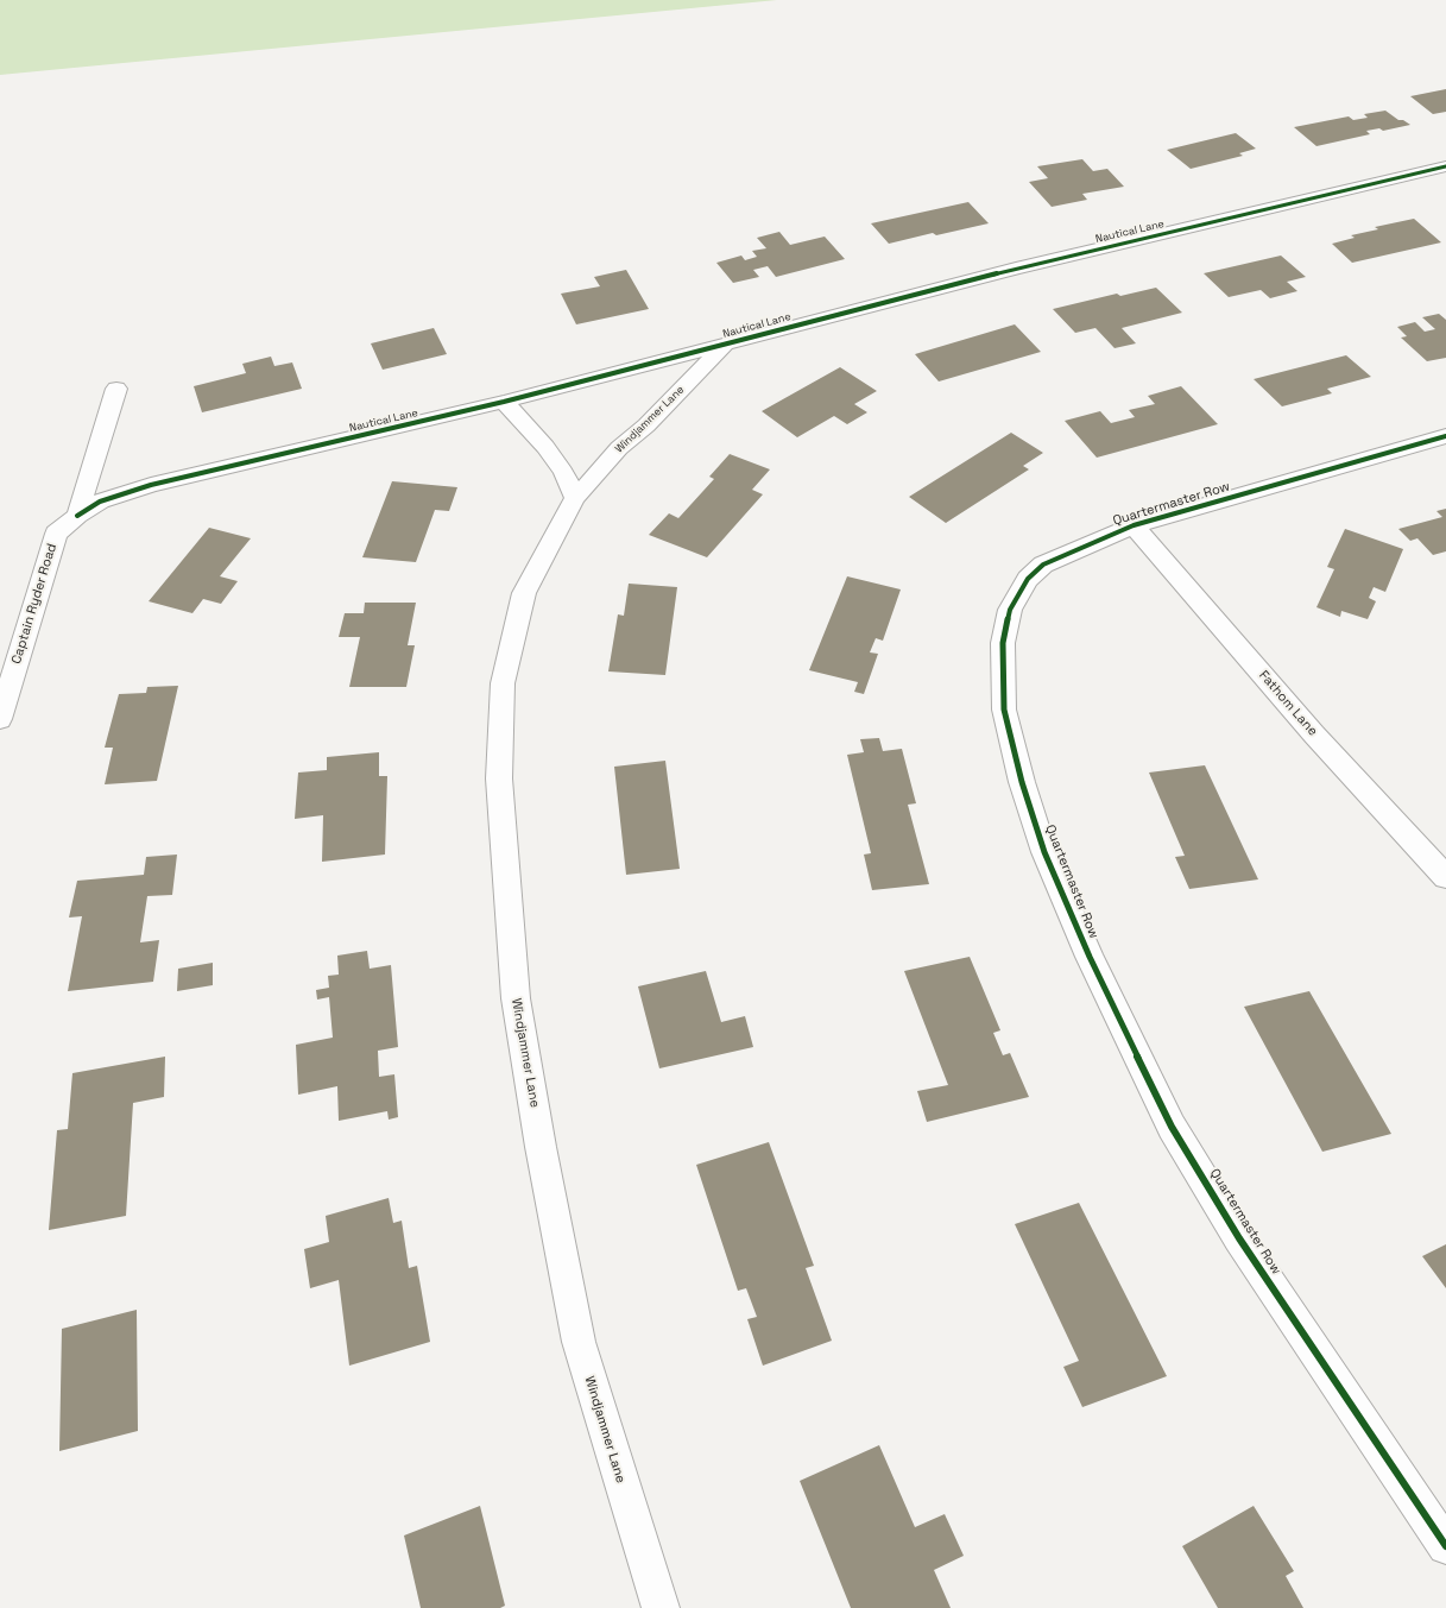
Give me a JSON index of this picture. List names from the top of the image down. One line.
{"streets":{"street":["Nautical Lane","Windjammer Lane","Quartermaster Row","Captain Ryder Road","Fathom Lane"]},"crossings":[["Nautical Lane","Windjammer Lane"],["Nautical Lane","Captain Ryder Road"],["Quartermaster Row","Fathom Lane"]]}
